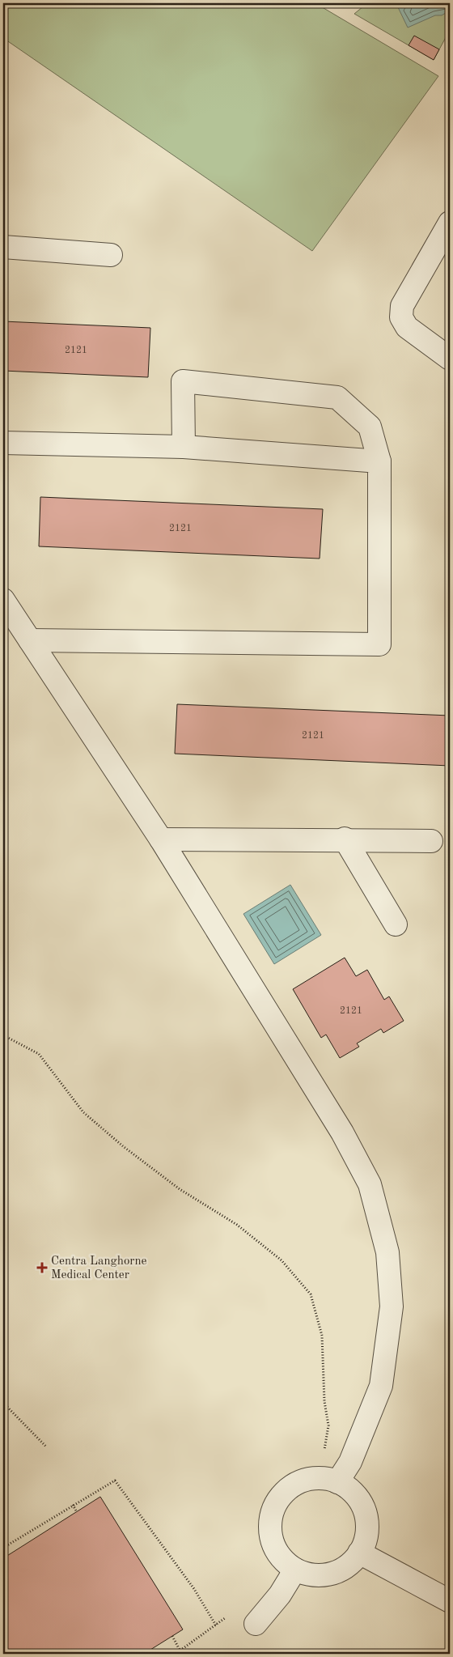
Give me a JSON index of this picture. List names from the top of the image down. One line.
{"places":{"health":["Centra Langhorne Medical Center"]},"house_numbers":["2121","2121","2121","2121"]}
